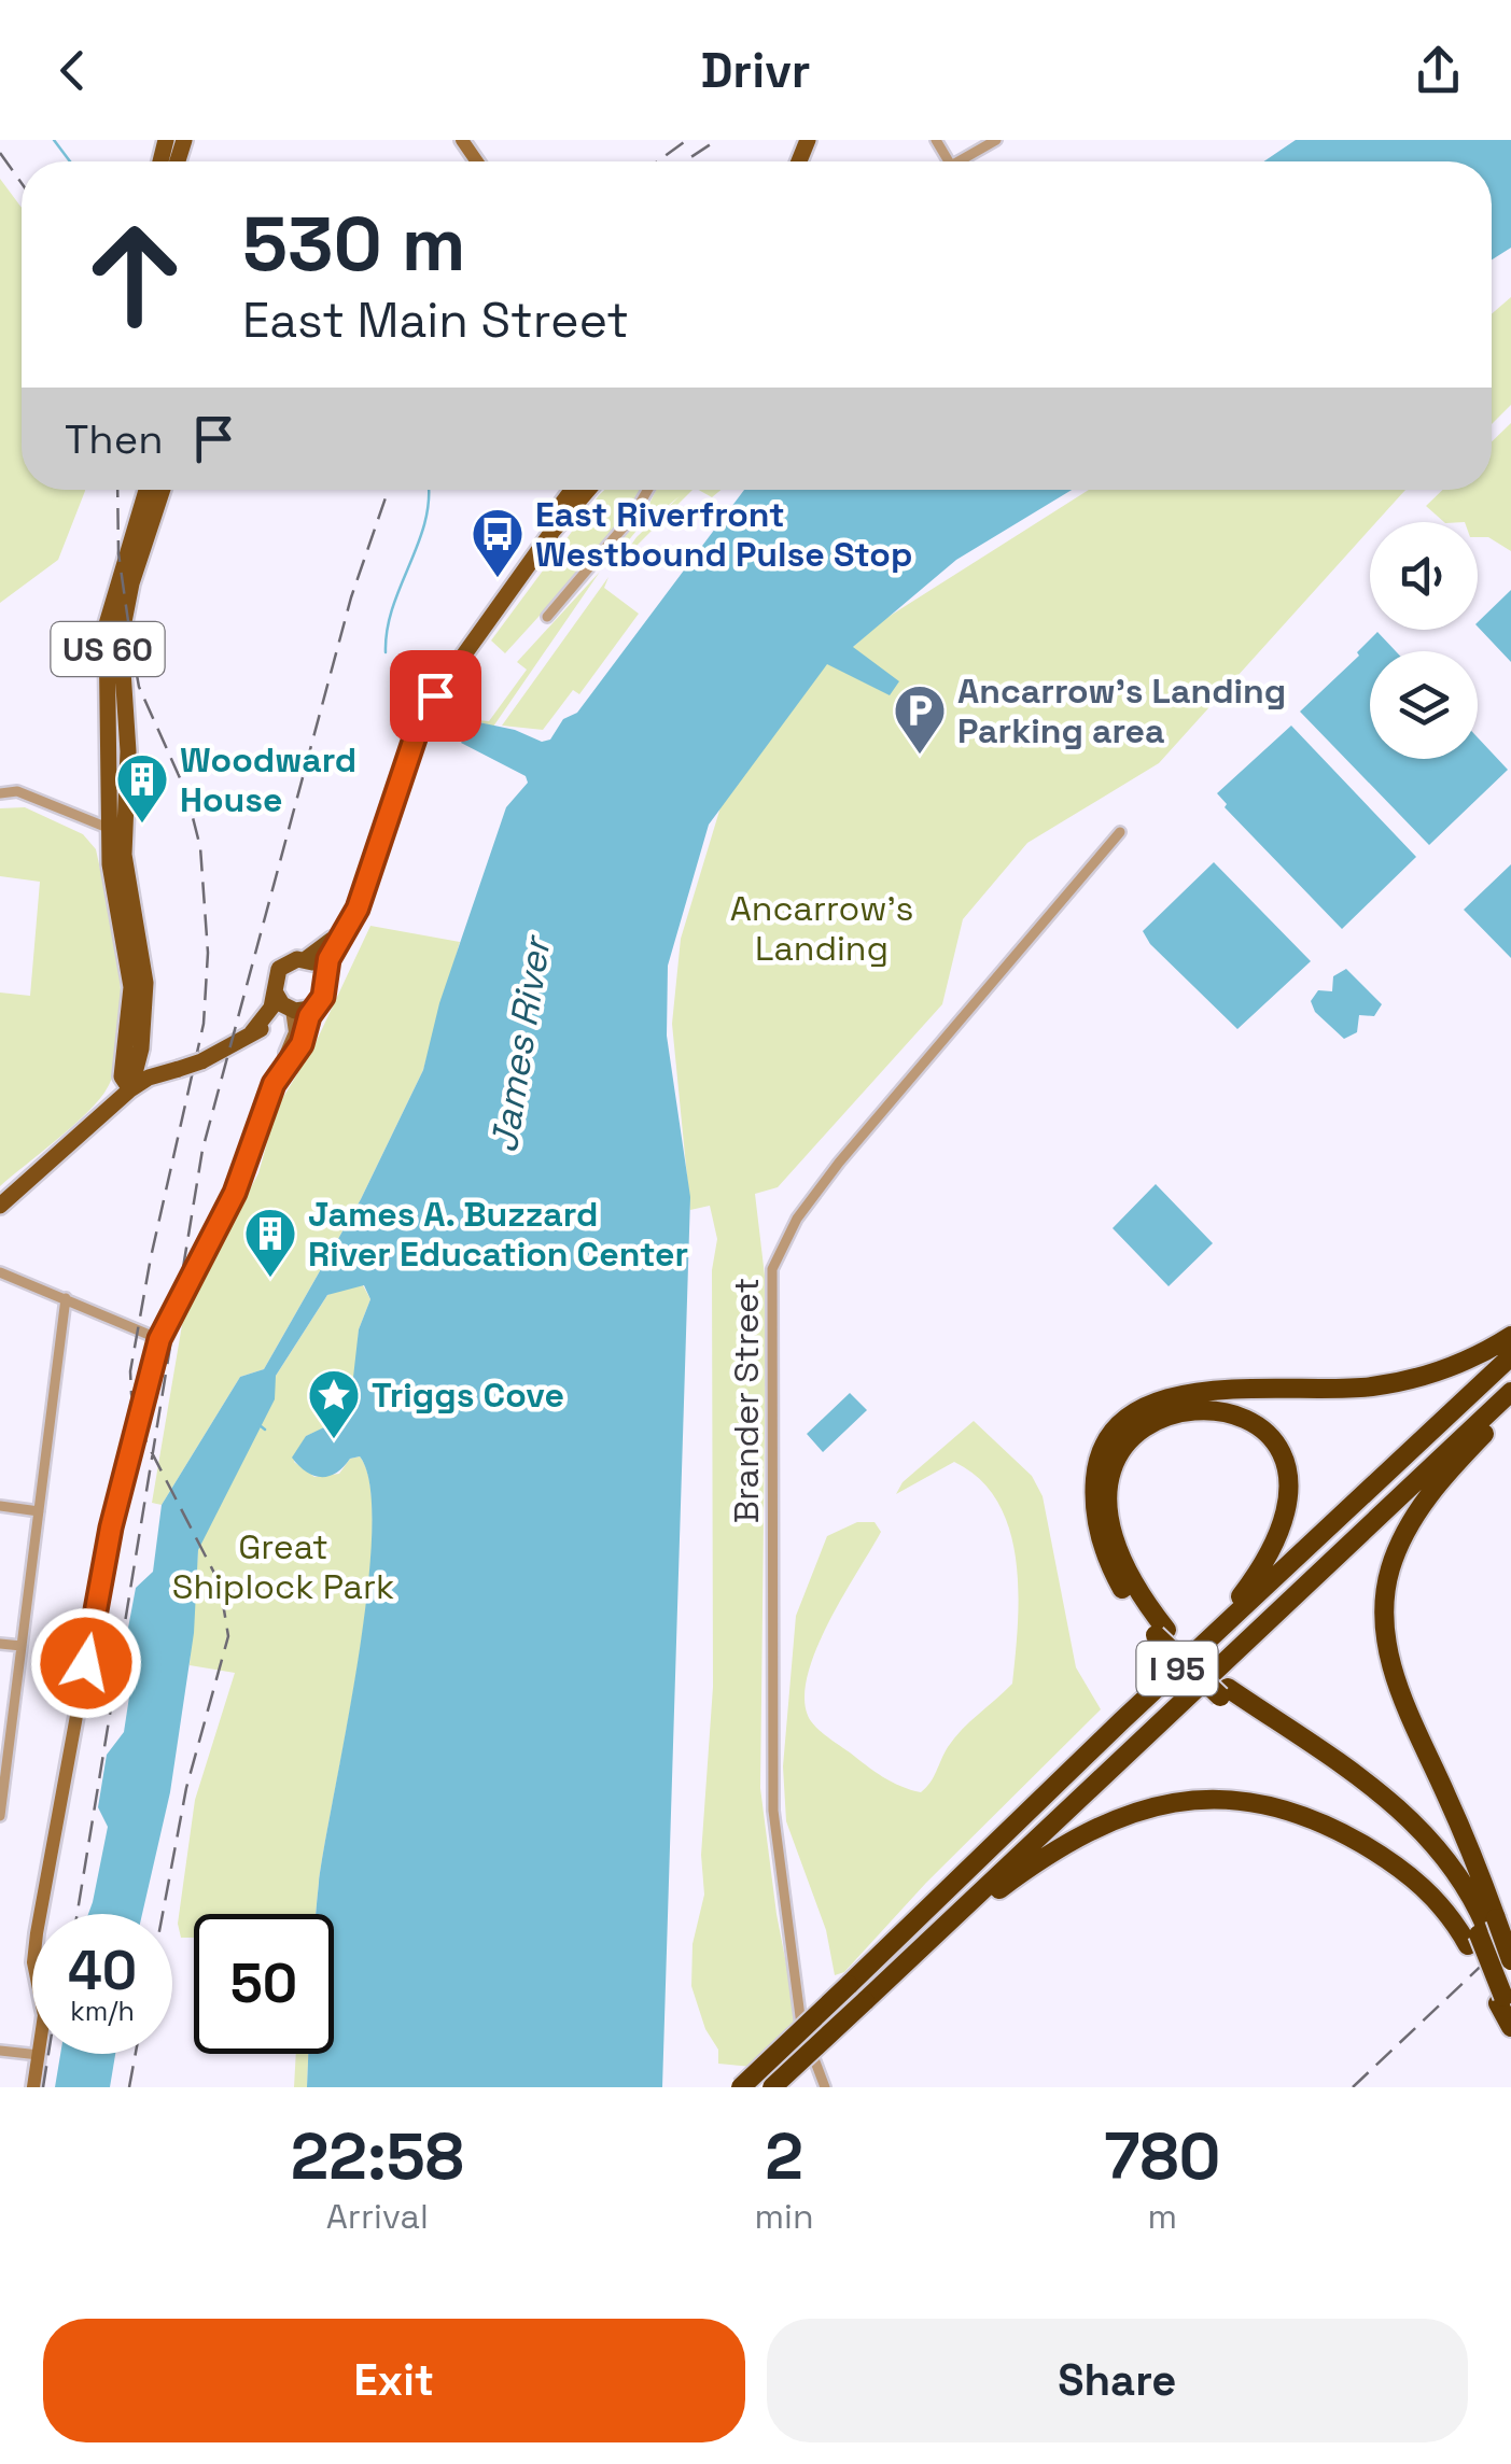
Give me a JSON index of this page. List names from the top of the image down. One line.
{"streets":{"highway":["I 95"],"main road":["US 60"],"street":["Brander Street"]},"water":["James River"],"parks":["Ancarrow's Landing","Great Shiplock Park"],"places":{"bus stop":["East Riverfront Westbound Pulse Stop"],"parking":["Ancarrow's Landing Parking area"],"building":["Woodward House","James A. Buzzard River Education Center"],"place":["Triggs Cove"]},"page":{"header":"Drivr","turn":["530 m","East Main Street"],"then":"Then","speed":"40 km/h","limit":"50","eta":["22:58","Arrival","2","min","780","m"],"buttons":["Exit","Share"]}}
